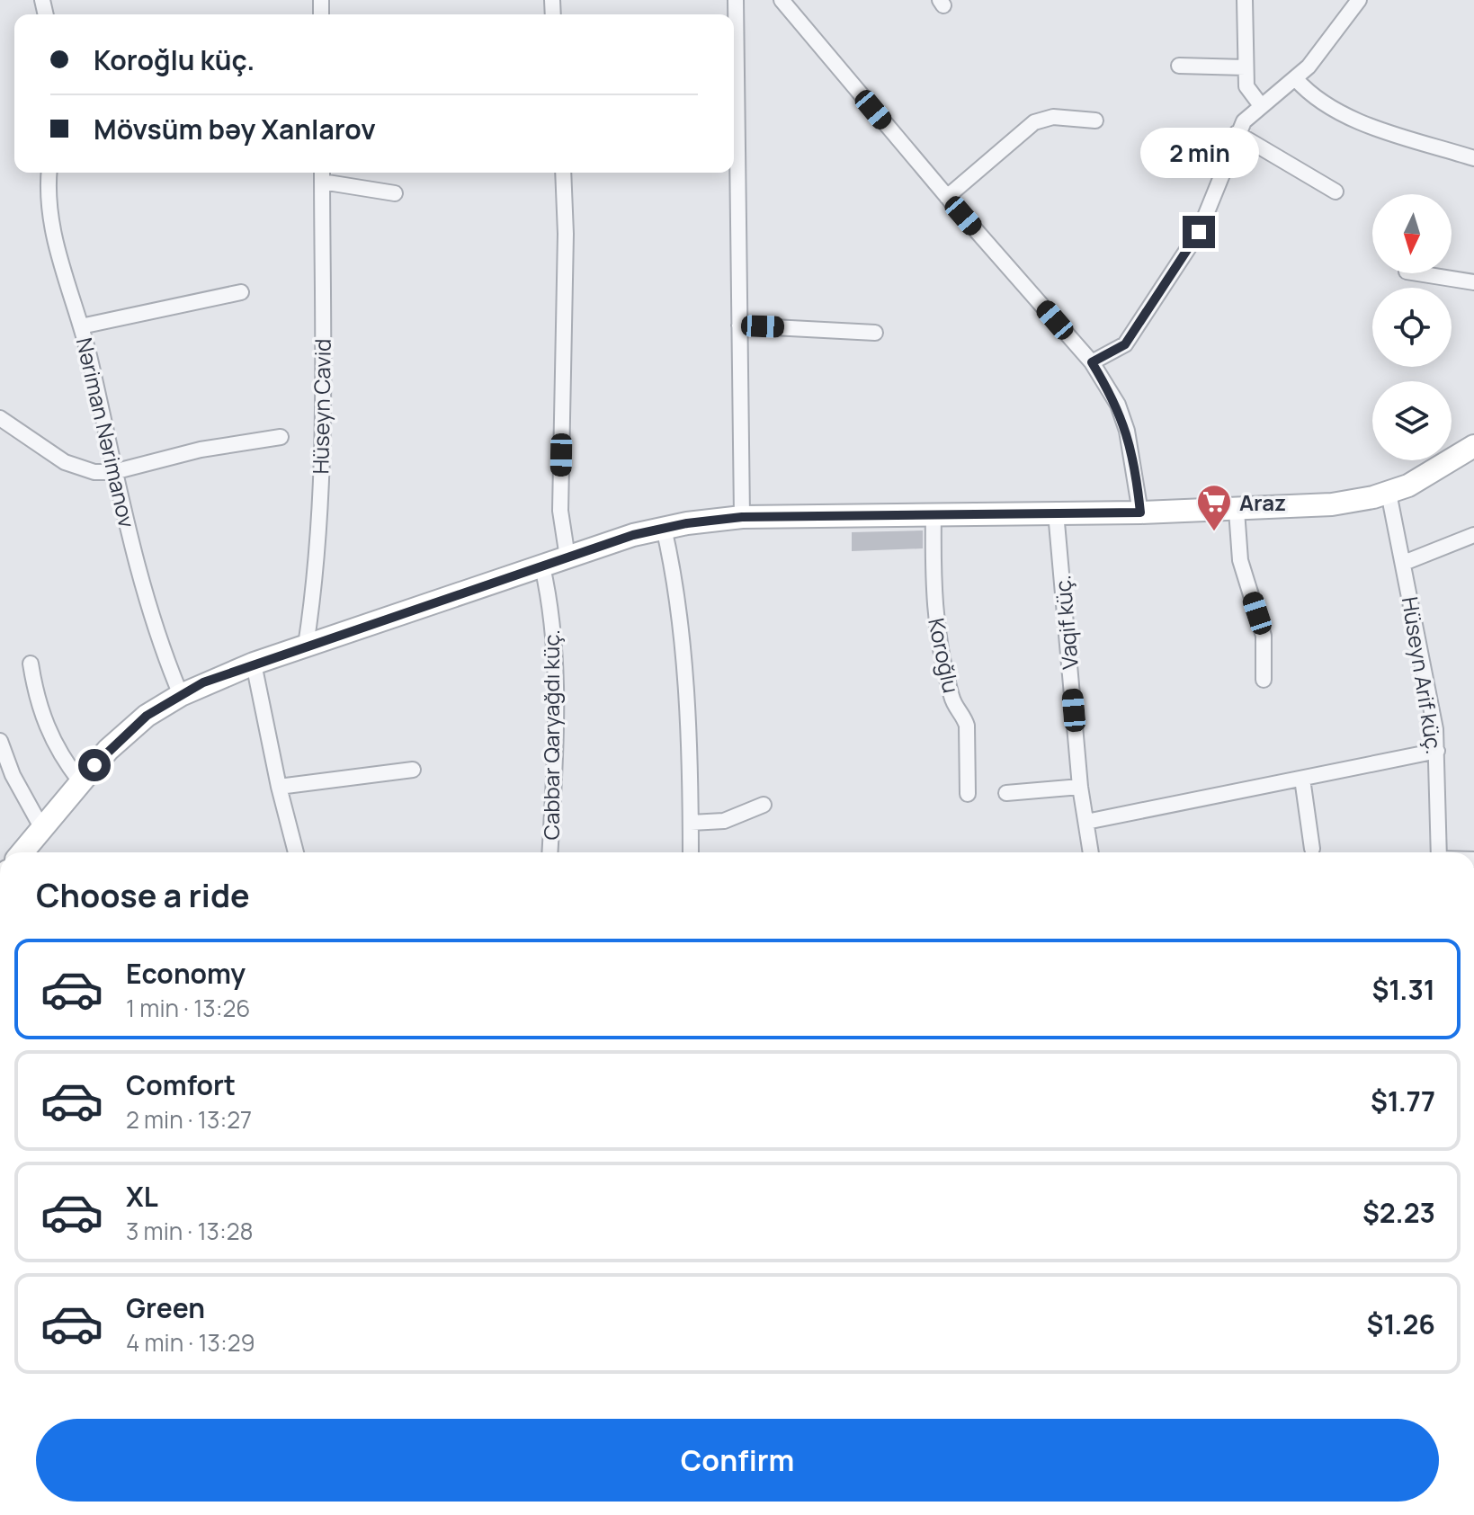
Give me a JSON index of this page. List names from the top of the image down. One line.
{"streets":{"street":["Hüseyn Cavid","Nəriman Nərimanov","Vaqif küç.","Koroğlu","Hüseyn Arif küç.","Cabbar Qaryağdı küç."]},"places":{"supermarket":["Araz"]},"north":"bottom","page":{"banner":["Koroğlu küç.","Mövsüm bəy Xanlarov"],"bubble":"2 min","heading":"Choose a ride","list":[{"name":"Economy","note":"1 min · 13:26","value":"$1.31"},{"name":"Comfort","note":"2 min · 13:27","value":"$1.77"},{"name":"XL","note":"3 min · 13:28","value":"$2.23"},{"name":"Green","note":"4 min · 13:29","value":"$1.26"}],"buttons":"Confirm"}}
